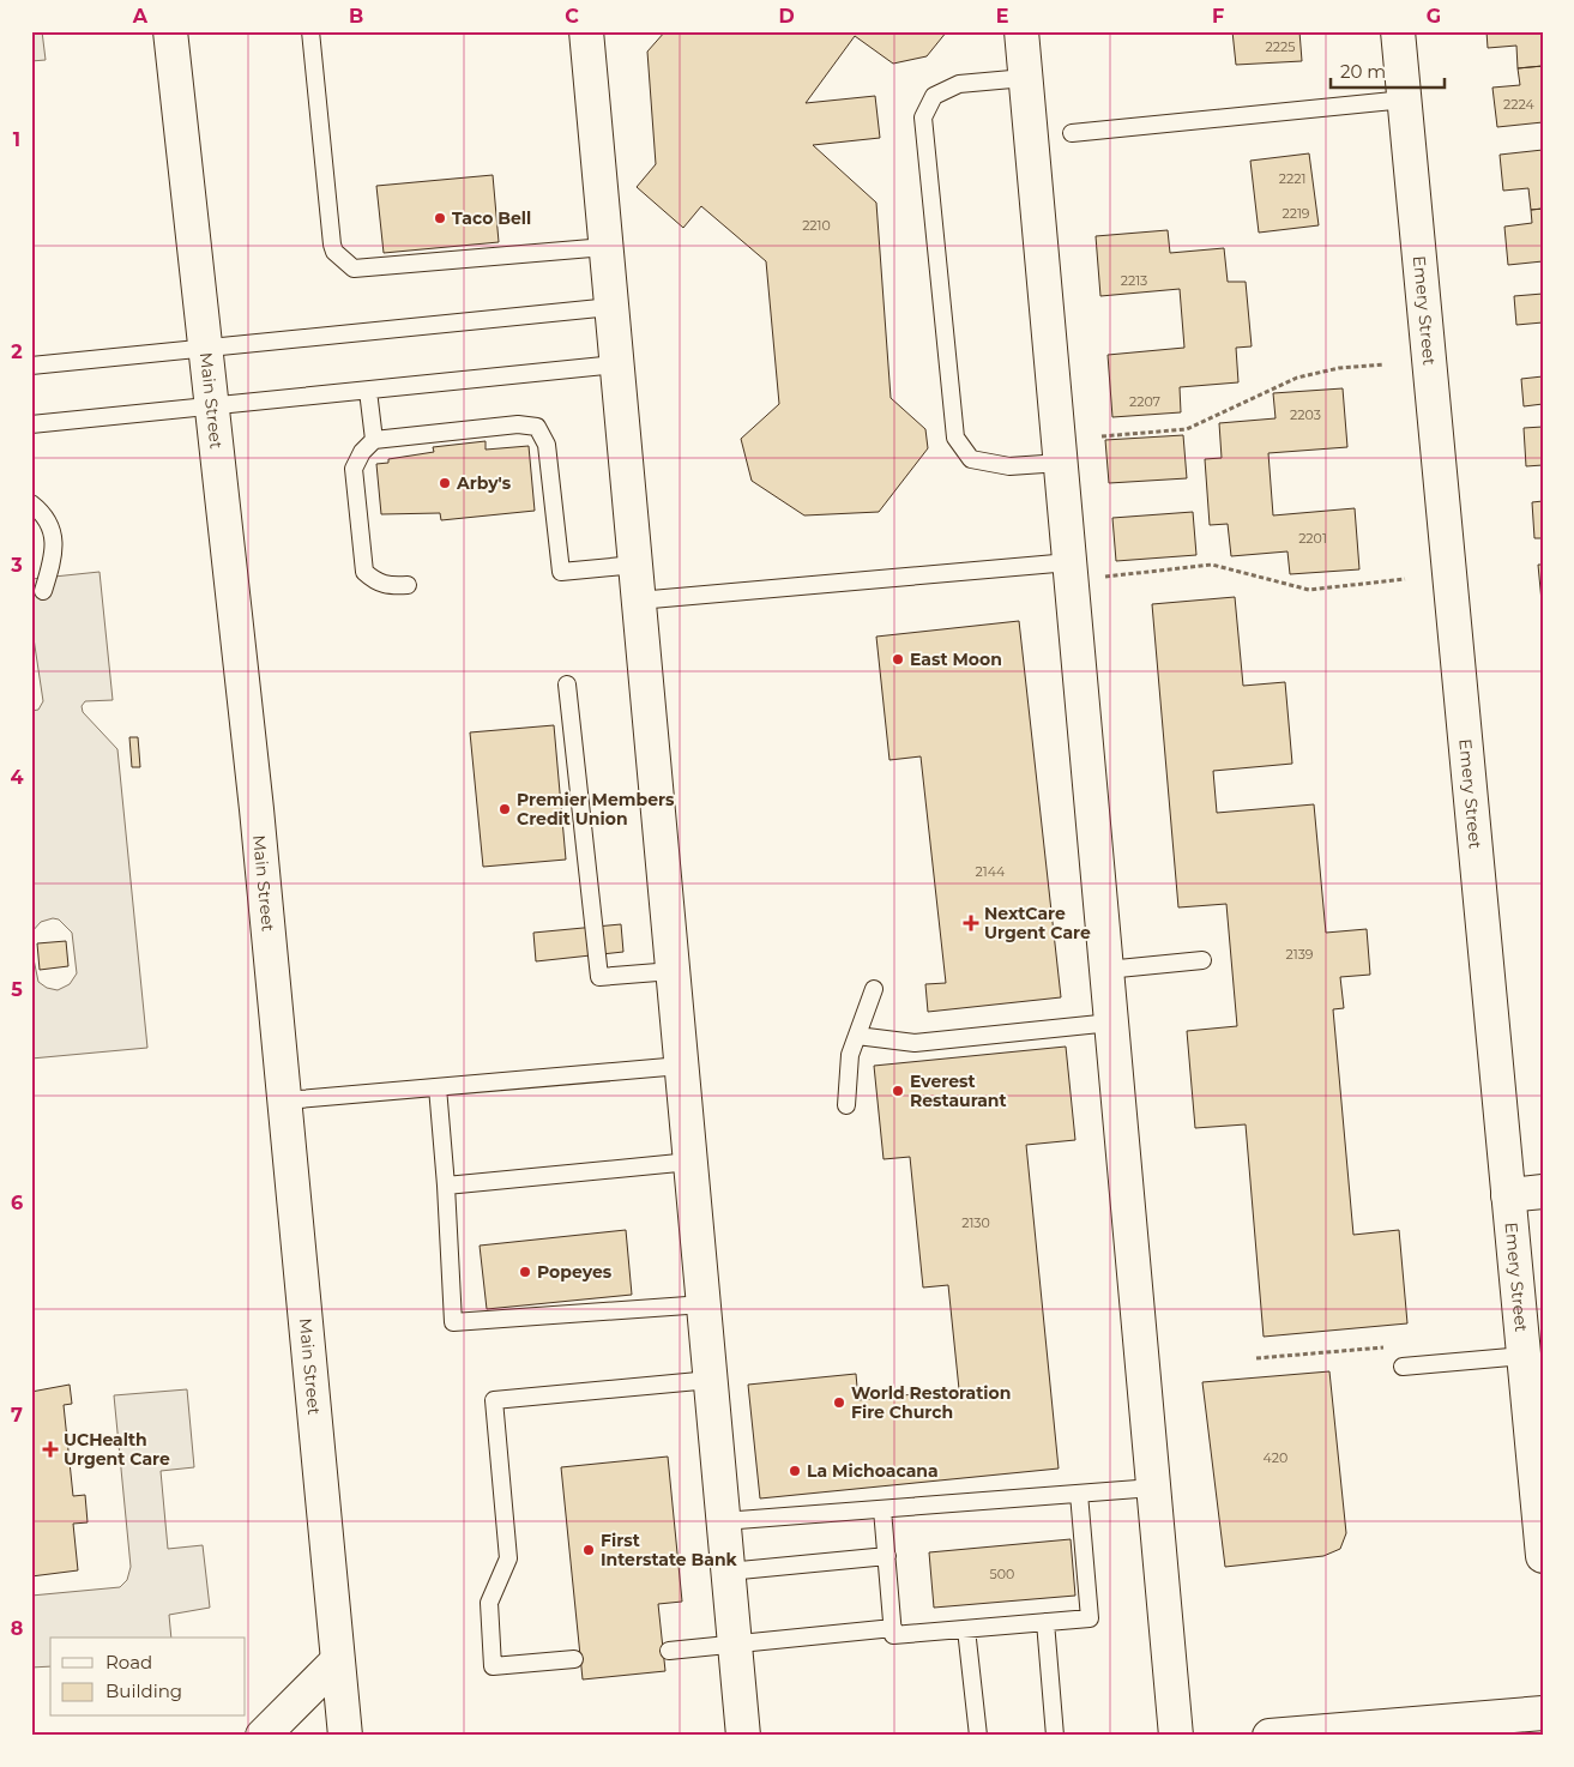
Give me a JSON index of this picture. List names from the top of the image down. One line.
{"streets":{"main road":["Emery Street","Main Street"]},"places":{"other":["Taco Bell","Arby's","East Moon","Premier Members Credit Union","Everest Restaurant","Popeyes","World Restoration Fire Church","La Michoacana","First Interstate Bank"],"health":["NextCare Urgent Care","UCHealth Urgent Care"]},"house_numbers":["2225","2224","2221","2219","2210","2213","2207","2203","2201","2144","2139","2130","420","500"],"legend":["Road","Building"],"scale_bar":"20 m","grid":{"columns":["A","B","C","D","E","F","G"],"rows":["1","2","3","4","5","6","7","8"]}}
